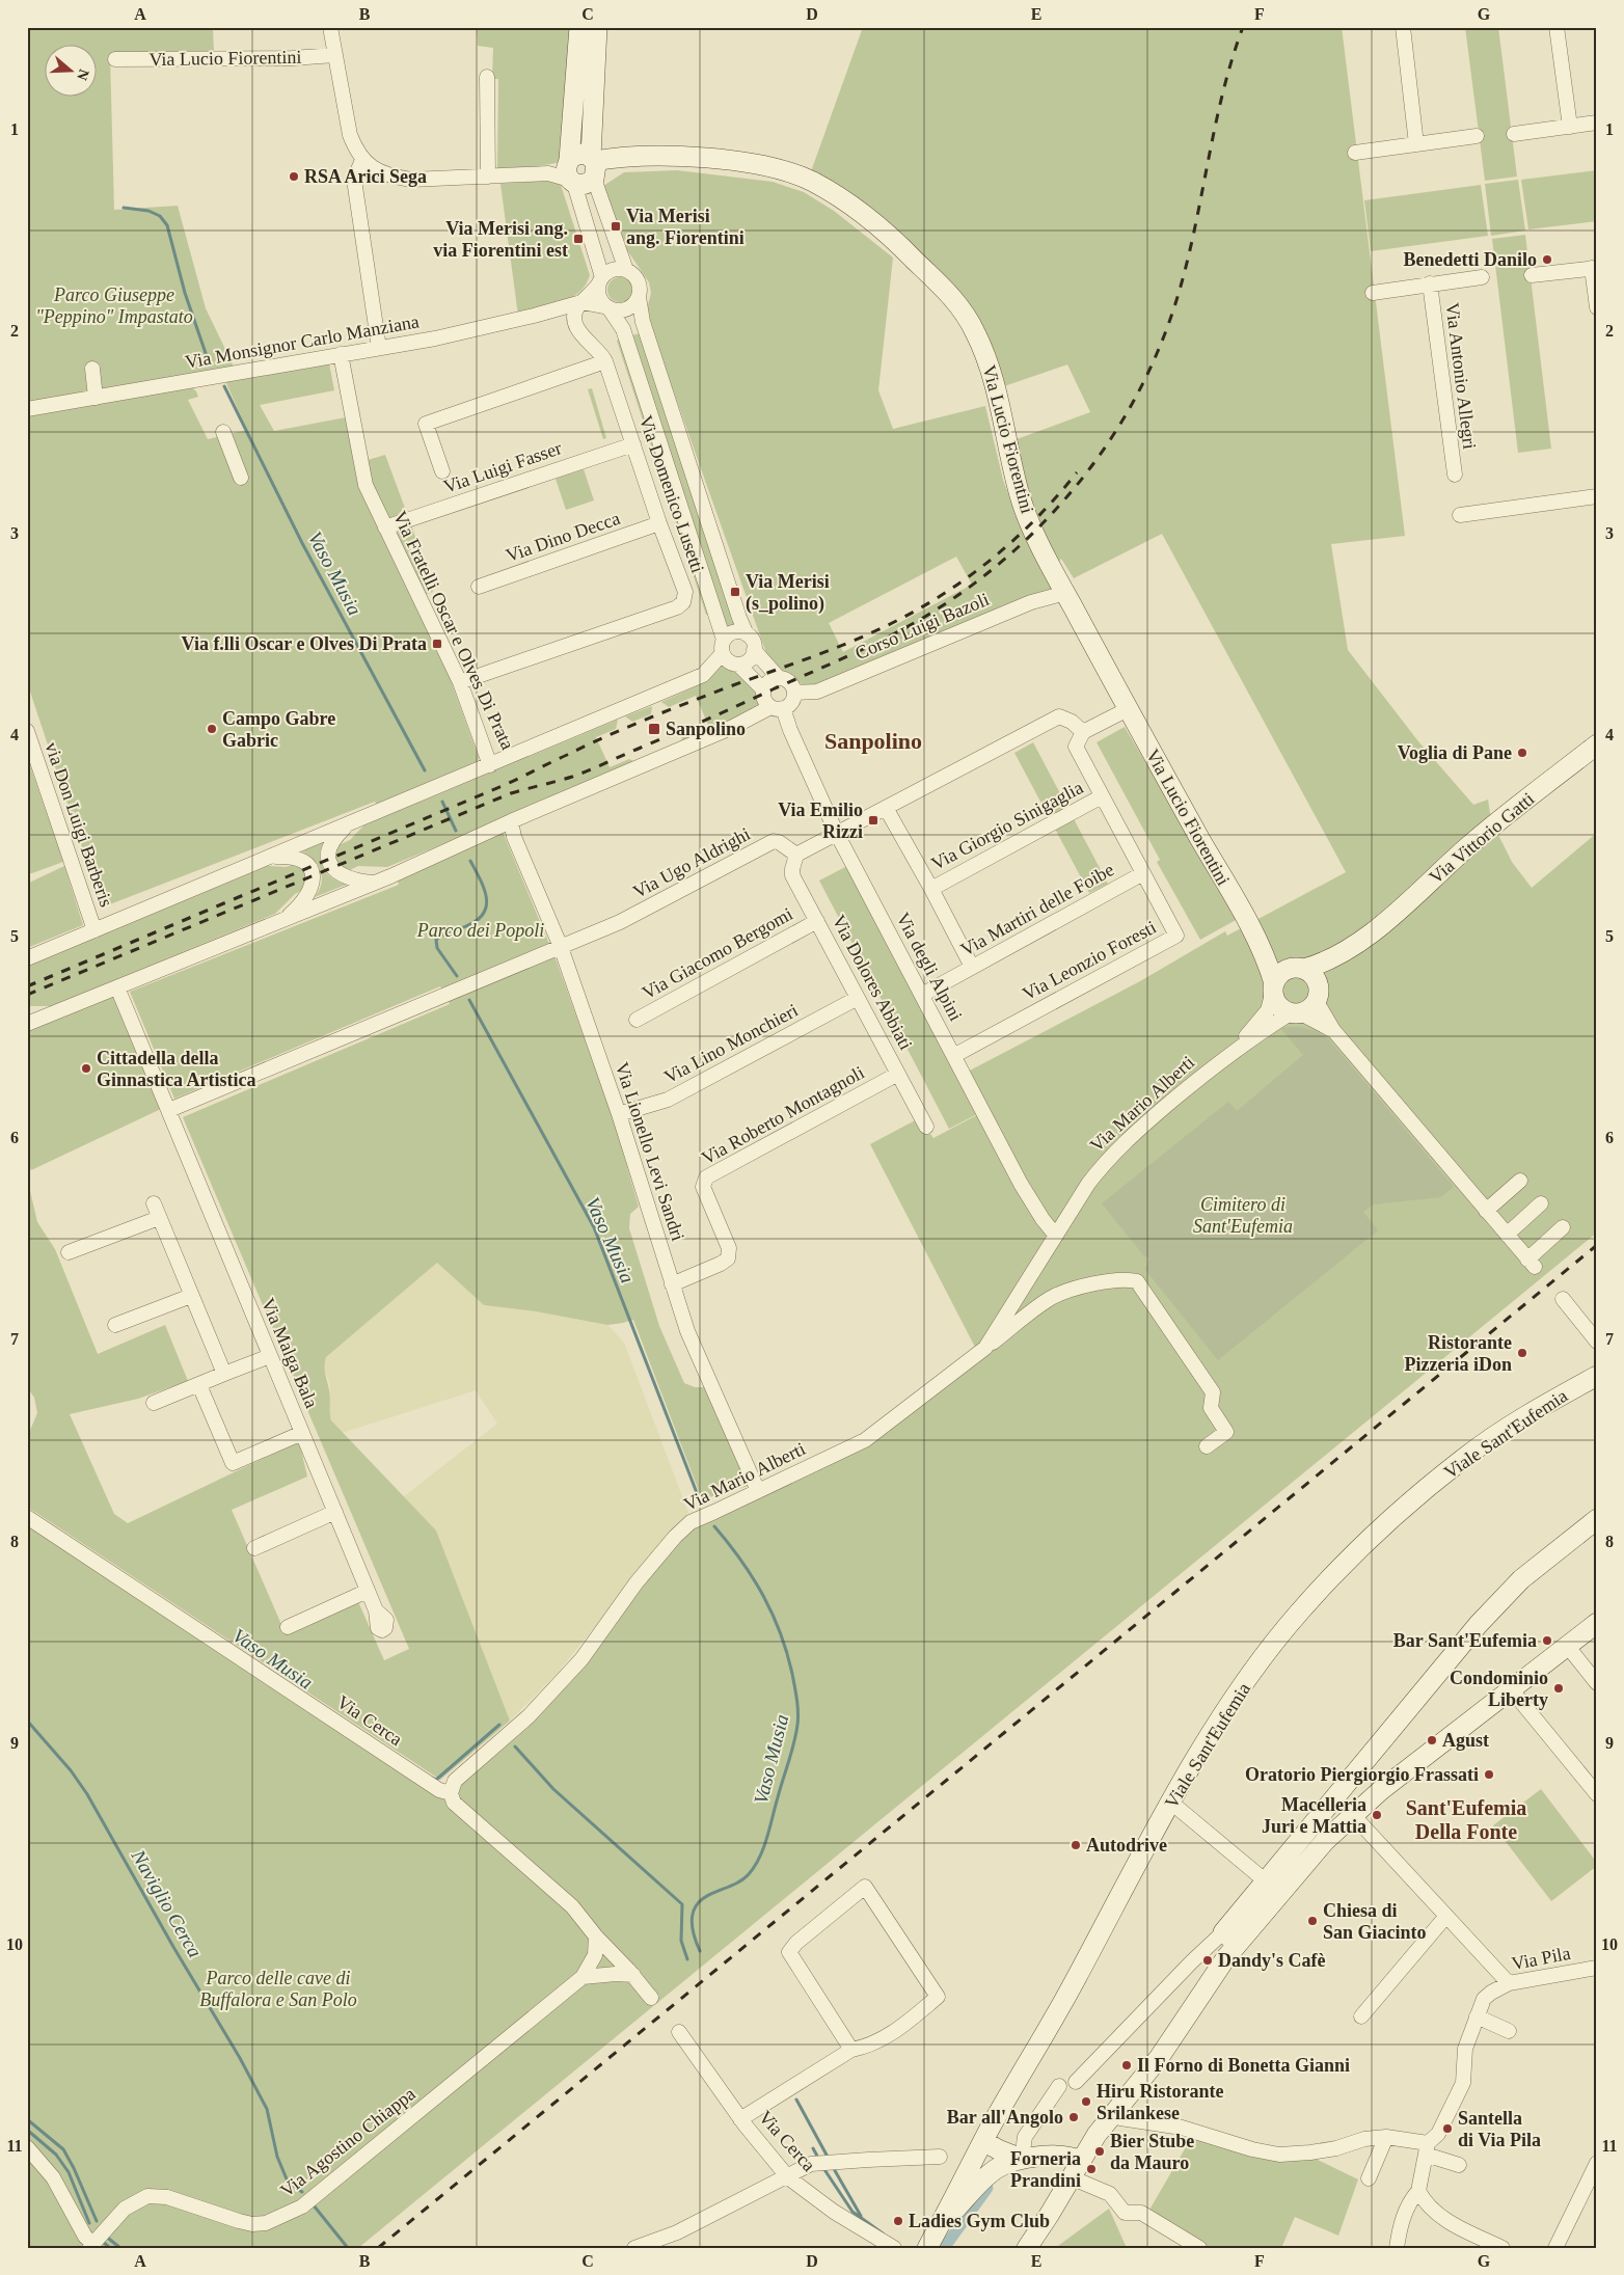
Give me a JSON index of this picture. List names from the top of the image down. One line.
{"streets":{"street":["Via Lucio Fiorentini","Via Monsignor Carlo Manziana","Via Antonio Allegri","Via Luigi Fasser","Via Domenico Lusetti","Via Dino Decca","Corso Luigi Bazoli","Via Fratelli Oscar e Olves Di Prata","via Don Luigi Barberis","Via Giorgio Sinigaglia","Via Vittorio Gatti","Via Ugo Aldrighi","Via Martiri delle Foibe","Via Giacomo Bergomi","Via Leonzio Foresti","Via degli Alpini","Via Dolores Abbiati","Via Lino Monchieri","Via Mario Alberti","Via Roberto Montagnoli","Via Lionello Levi Sandri","Via Malga Bala","Viale Sant'Eufemia","Via Cerca","Via Pila","Via Agostino Chiappa"]},"crossings":[["Via Lucio Fiorentini","Corso Luigi Bazoli"],["Via Lucio Fiorentini","Via Vittorio Gatti"],["Via Lucio Fiorentini","Via Mario Alberti"],["Via Monsignor Carlo Manziana","Via Domenico Lusetti"],["Via Monsignor Carlo Manziana","Via Fratelli Oscar e Olves Di Prata"],["Via Luigi Fasser","Via Domenico Lusetti"],["Via Luigi Fasser","Via Fratelli Oscar e Olves Di Prata"],["Via Domenico Lusetti","Via Dino Decca"],["Via Domenico Lusetti","Via Fratelli Oscar e Olves Di Prata"],["Corso Luigi Bazoli","Via degli Alpini"],["Via Giorgio Sinigaglia","Via Martiri delle Foibe"],["Via Giorgio Sinigaglia","Via Leonzio Foresti"],["Via Vittorio Gatti","Via Mario Alberti"],["Via Ugo Aldrighi","Via Dolores Abbiati"],["Via Ugo Aldrighi","Via Lionello Levi Sandri"],["Via Martiri delle Foibe","Via Leonzio Foresti"],["Via Martiri delle Foibe","Via degli Alpini"],["Via Giacomo Bergomi","Via Dolores Abbiati"],["Via Leonzio Foresti","Via degli Alpini"],["Via degli Alpini","Via Mario Alberti"],["Via Dolores Abbiati","Via Lino Monchieri"],["Via Dolores Abbiati","Via Roberto Montagnoli"],["Via Lino Monchieri","Via Lionello Levi Sandri"],["Via Mario Alberti","Via Lionello Levi Sandri"],["Via Mario Alberti","Via Cerca"],["Via Roberto Montagnoli","Via Lionello Levi Sandri"],["Via Cerca","Via Agostino Chiappa"]],"districts":["Sanpolino","Sant'Eufemia Della Fonte"],"water":["Vaso Musia","Naviglio Cerca"],"parks":["Parco Giuseppe \"Peppino\" Impastato","Parco dei Popoli","Cimitero di Sant'Eufemia","Parco delle cave di Buffalora e San Polo"],"places":{"other":["RSA Arici Sega","Benedetti Danilo","Campo Gabre Gabric","Voglia di Pane","Cittadella della Ginnastica Artistica","Ristorante Pizzeria iDon","Bar Sant'Eufemia","Condominio Liberty","Agust","Oratorio Piergiorgio Frassati","Macelleria Juri e Mattia","Autodrive","Chiesa di San Giacinto","Dandy's Cafè","Il Forno di Bonetta Gianni","Hiru Ristorante Srilankese","Bar all'Angolo","Santella di Via Pila","Bier Stube da Mauro","Forneria Prandini","Ladies Gym Club"],"transit":["Via Merisi ang. Fiorentini","Via Merisi ang. via Fiorentini est","Via Merisi (s_polino)","Via f.lli Oscar e Olves Di Prata","Sanpolino","Via Emilio Rizzi"]},"north":"right","grid":{"columns":["A","B","C","D","E","F","G"],"rows":["1","2","3","4","5","6","7","8","9","10","11"]}}
